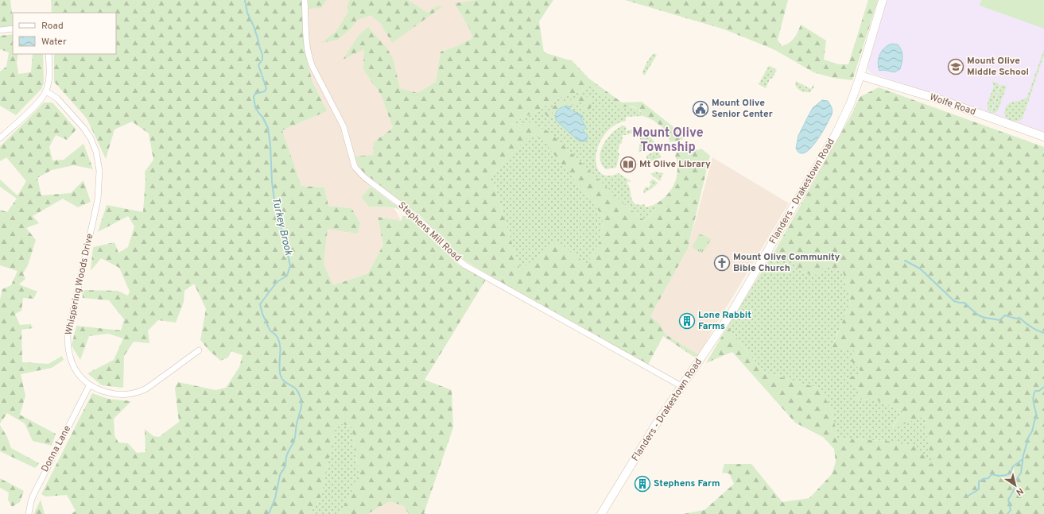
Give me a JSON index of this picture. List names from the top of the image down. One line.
{"streets":{"street":["Wolfe Road","Flanders - Drakestown Road","Stephens Mill Road","Whispering Woods Drive","Donna Lane"]},"crossings":[["Wolfe Road","Flanders - Drakestown Road"],["Flanders - Drakestown Road","Stephens Mill Road"],["Whispering Woods Drive","Donna Lane"]],"districts":["Mount Olive Township"],"water":["Turkey Brook"],"places":{"school or university":["Mount Olive Middle School"],"public building":["Mount Olive Senior Center"],"library":["Mt Olive Library"],"church":["Mount Olive Community Bible Church"],"building":["Lone Rabbit Farms","Stephens Farm"]},"legend":["Road","Water"],"north":"bottom right"}
